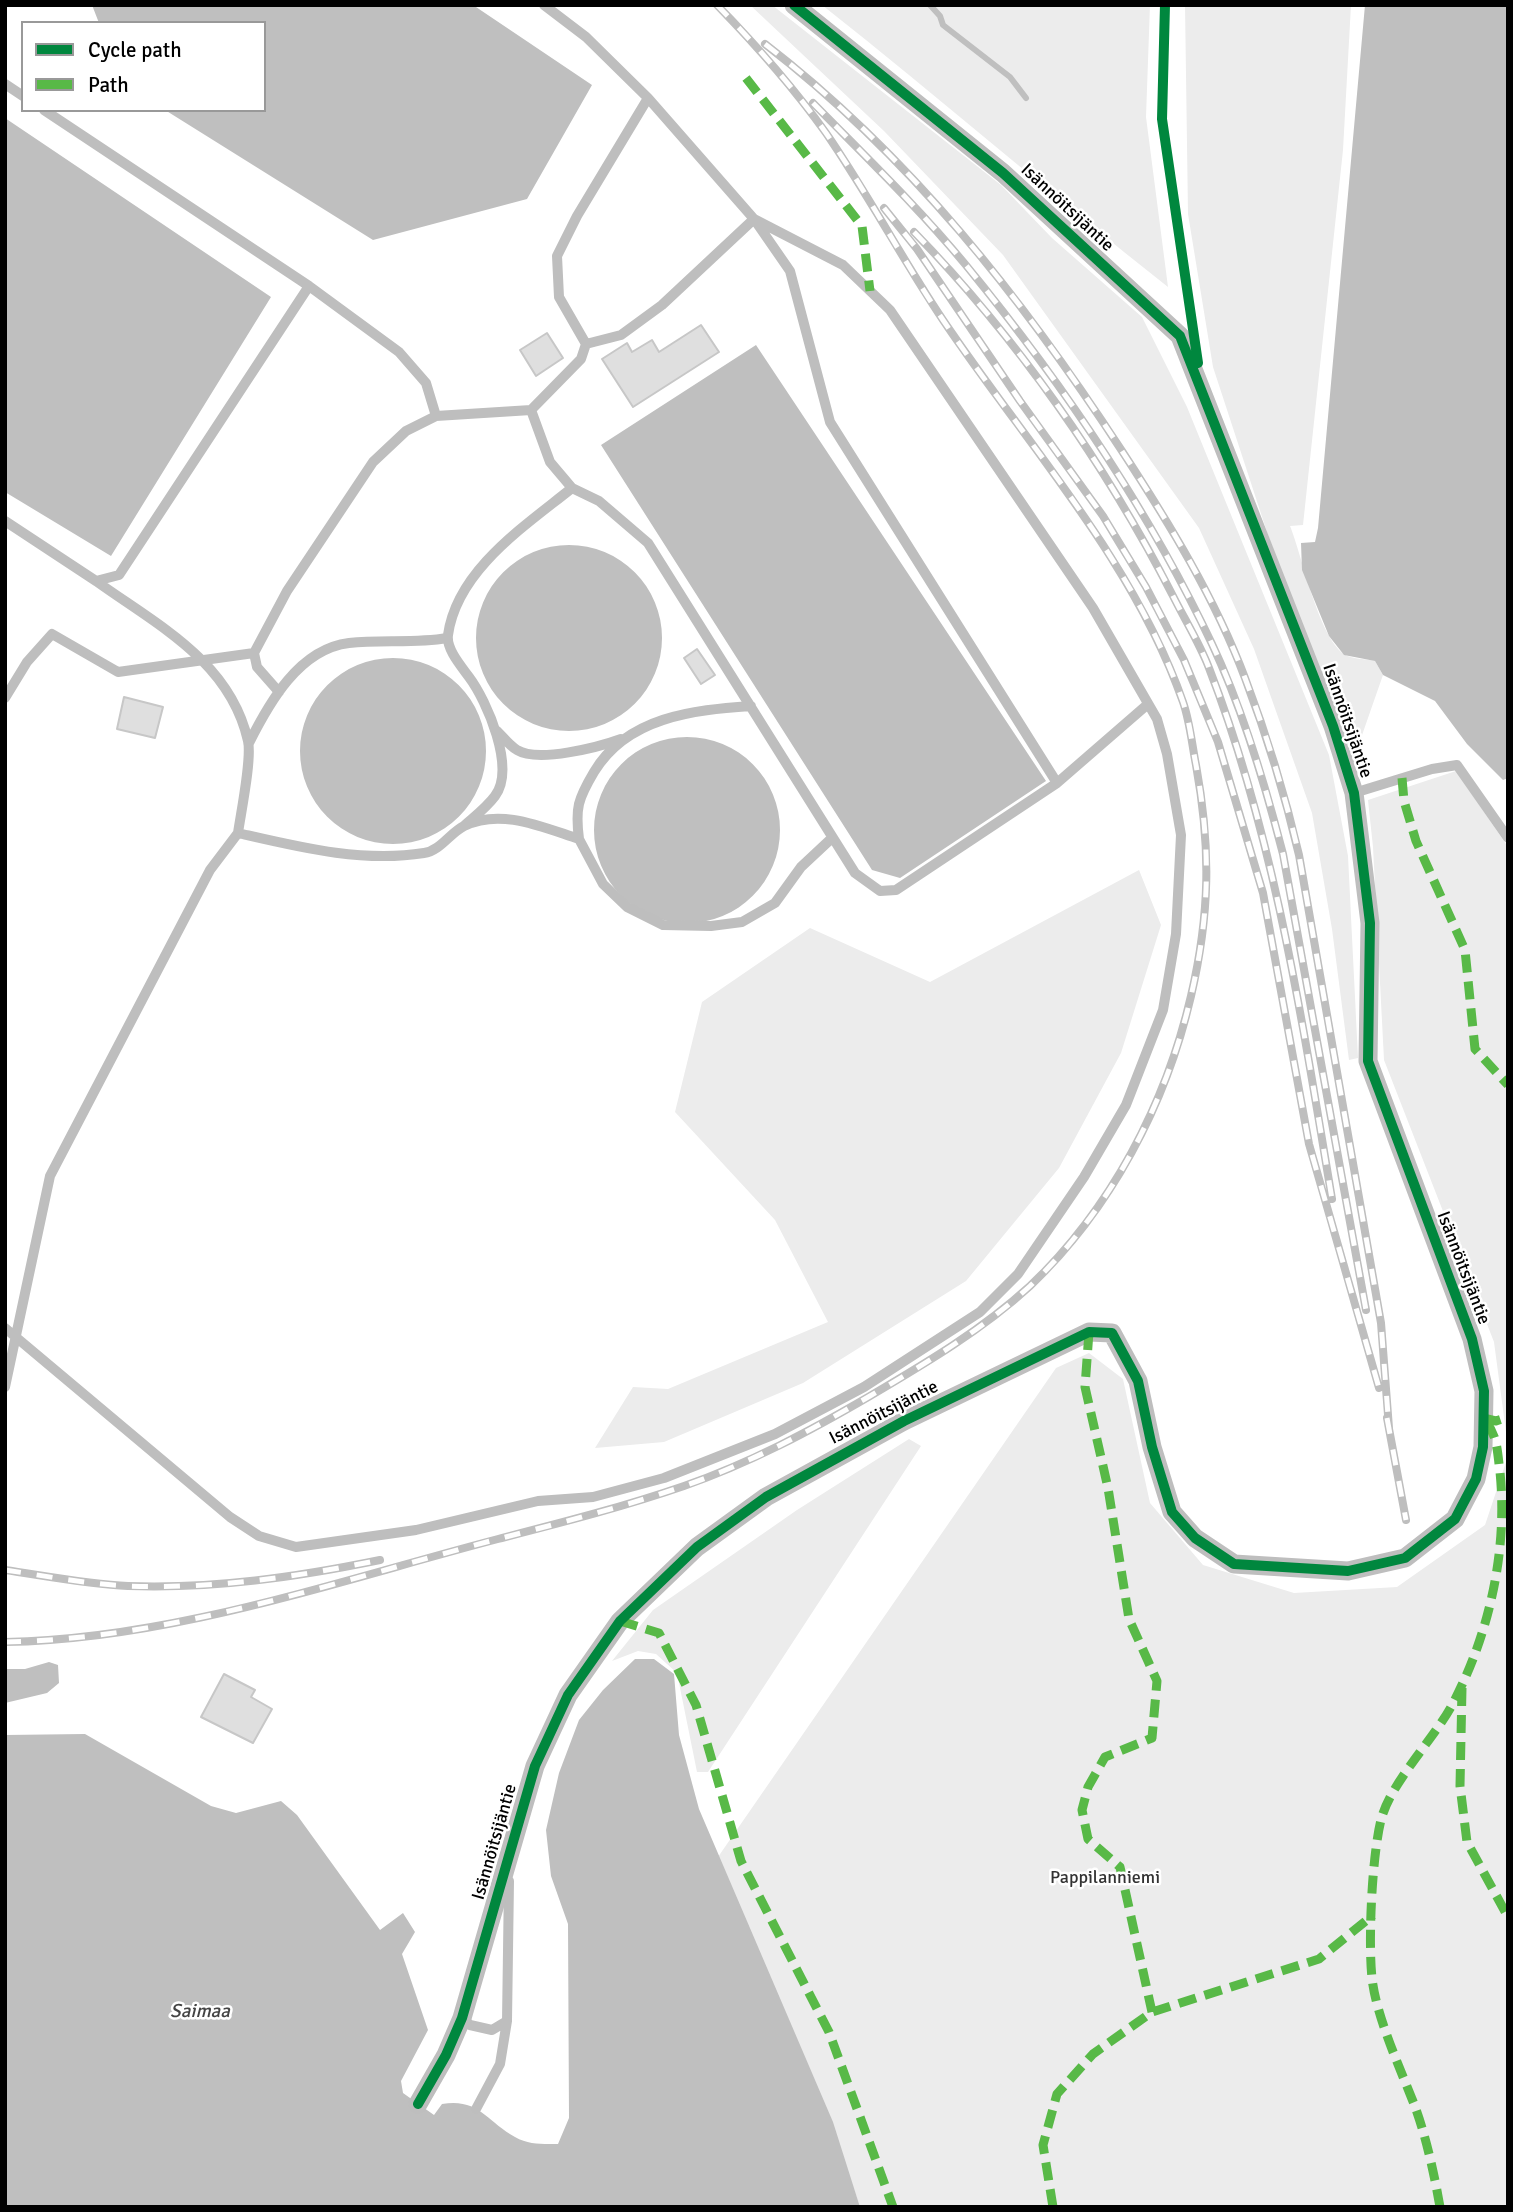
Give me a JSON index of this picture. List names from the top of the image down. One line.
{"streets":{"street":["Isännöitsijäntie"]},"water":["Saimaa"],"parks":["Pappilanniemi"],"legend":["Cycle path","Path"]}
